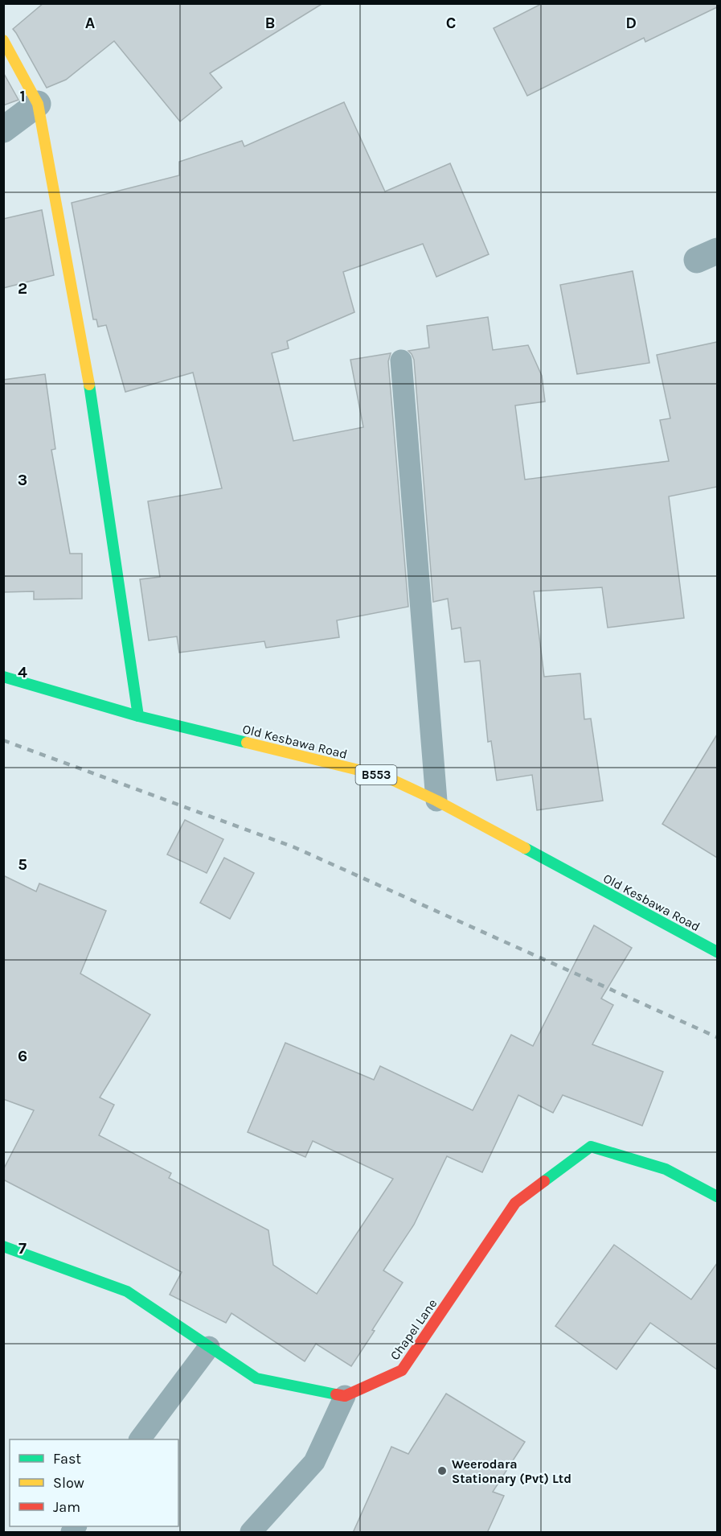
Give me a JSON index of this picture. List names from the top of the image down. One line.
{"streets":{"street":["Old Kesbawa Road","B553","Chapel Lane"]},"places":["Weerodara Stationary (Pvt) Ltd"],"legend":["Fast","Slow","Jam"],"grid":{"columns":["A","B","C","D"],"rows":["1","2","3","4","5","6","7"]}}
